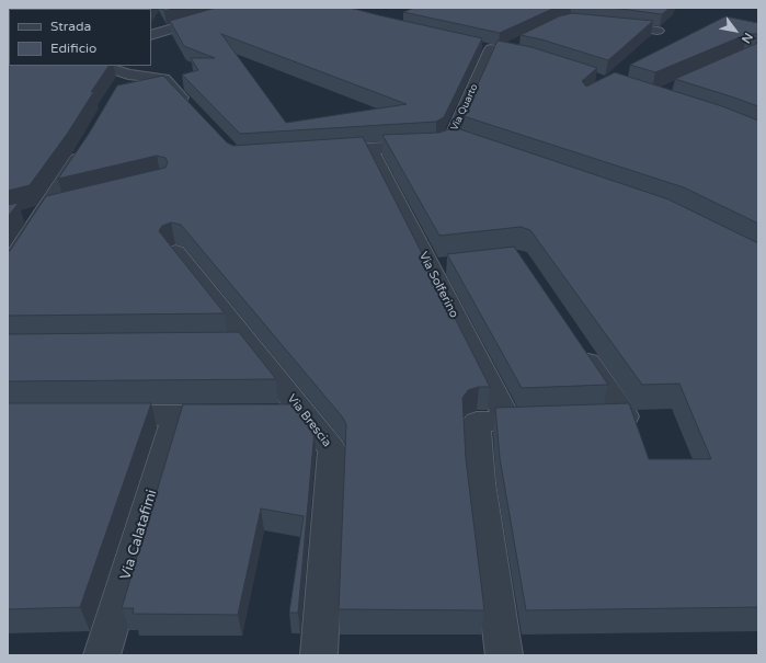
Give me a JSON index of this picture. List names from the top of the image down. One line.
{"streets":{"street":["Via Quarto","Via Solferino","Via Brescia","Via Calatafimi"]},"crossings":[["Via Quarto","Via Solferino"]],"legend":["Strada","Edificio"],"north":"bottom right"}
